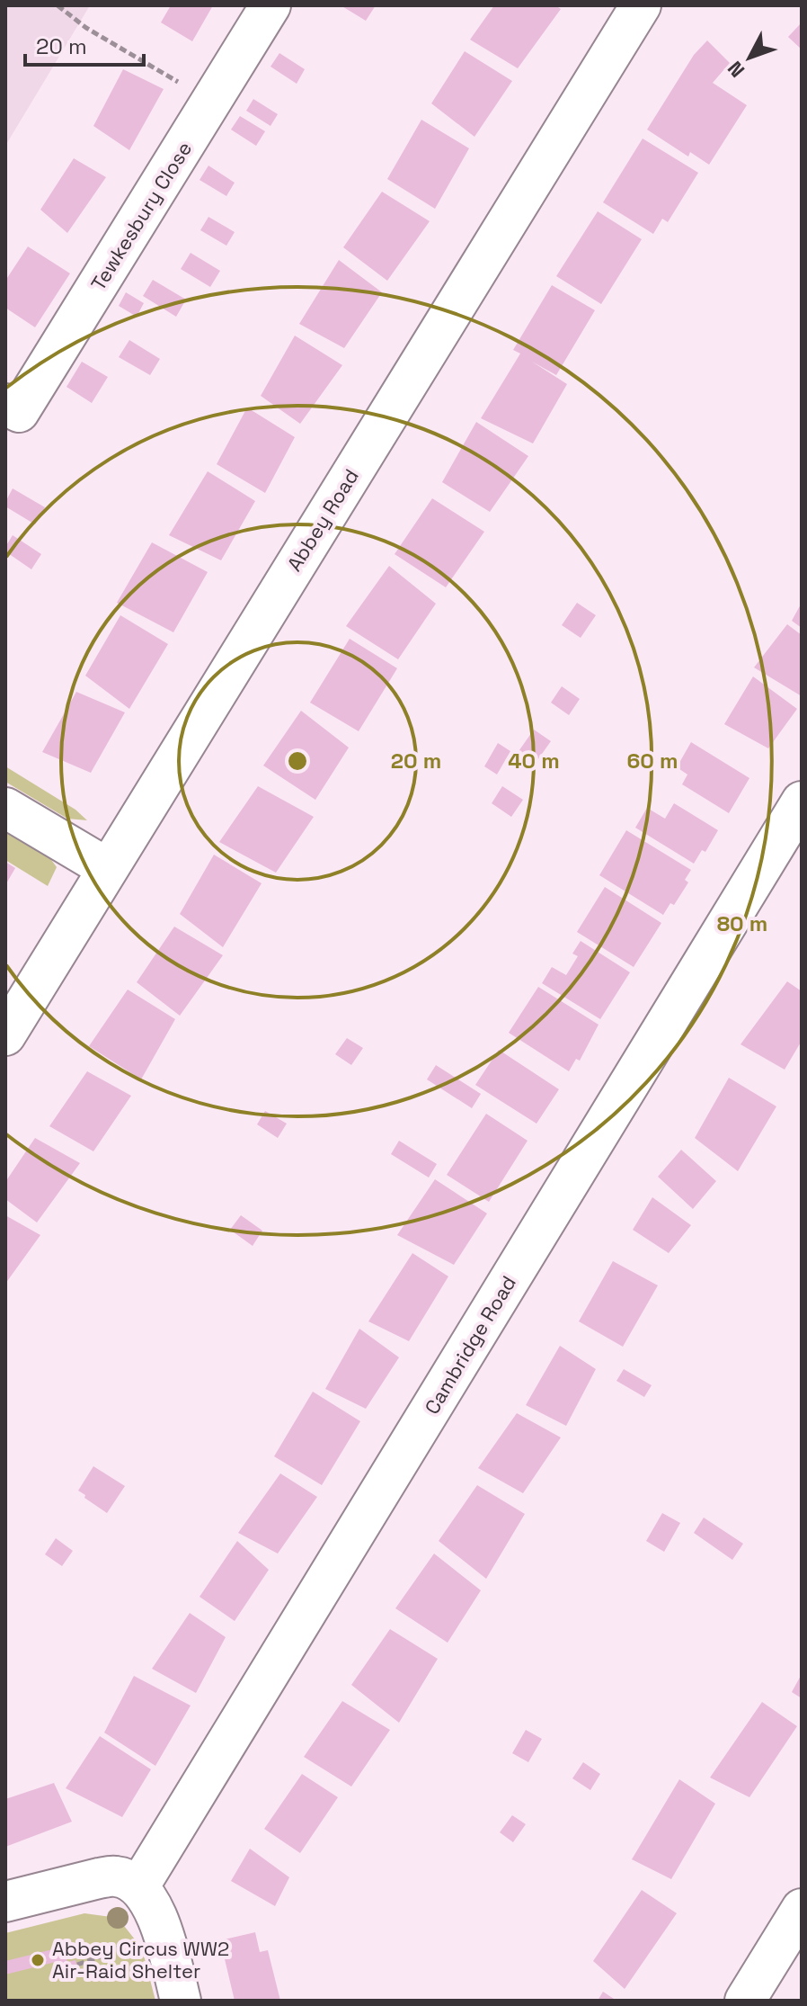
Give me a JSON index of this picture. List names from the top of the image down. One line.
{"streets":{"street":["Tewkesbury Close","Abbey Road","Cambridge Road"]},"places":["Abbey Circus WW2 Air-Raid Shelter"],"scale_bar":"20 m","north":"bottom left","rings":["20 m","40 m","60 m","80 m"]}
